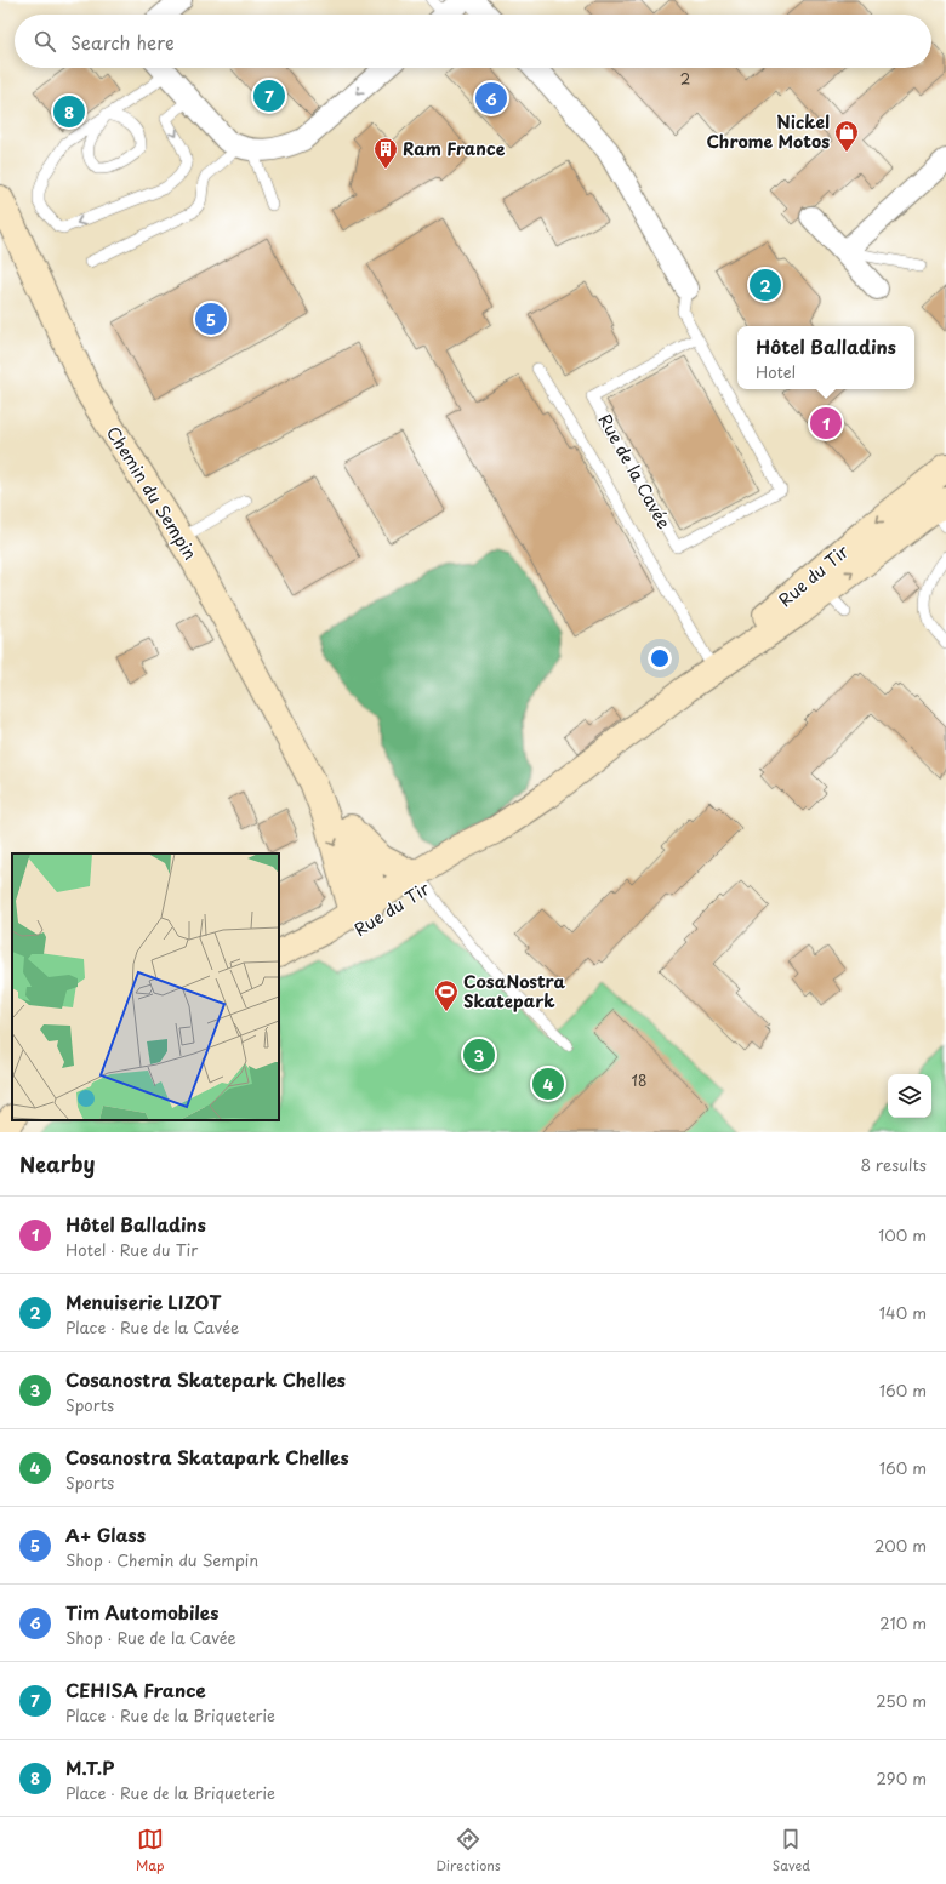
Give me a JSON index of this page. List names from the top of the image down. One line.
{"streets":{"main road":["Chemin du Sempin","Rue du Tir"],"lane":["Rue de la Cavée"]},"crossings":[["Chemin du Sempin","Rue du Tir"]],"places":{"shop":["Nickel Chrome Motos"],"building":["Ram France"],"sports":["CosaNostra Skatepark"]},"house_numbers":["2","18"],"page":{"search":"Search here","pins":["7","6","8","2","5","1","3","4"],"popup":["Hôtel Balladins","Hotel"],"heading":["Nearby","8 results"],"list":[{"mark":"1","name":"Hôtel Balladins","note":"Hotel · Rue du Tir","value":"100 m"},{"mark":"2","name":"Menuiserie LIZOT","note":"Place · Rue de la Cavée","value":"140 m"},{"mark":"3","name":"Cosanostra Skatepark Chelles","note":"Sports","value":"160 m"},{"mark":"4","name":"Cosanostra Skatapark Chelles","note":"Sports","value":"160 m"},{"mark":"5","name":"A+ Glass","note":"Shop · Chemin du Sempin","value":"200 m"},{"mark":"6","name":"Tim Automobiles","note":"Shop · Rue de la Cavée","value":"210 m"},{"mark":"7","name":"CEHISA France","note":"Place · Rue de la Briqueterie","value":"250 m"},{"mark":"8","name":"M.T.P","note":"Place · Rue de la Briqueterie","value":"290 m"}],"nav":["Map","Directions","Saved"]}}
